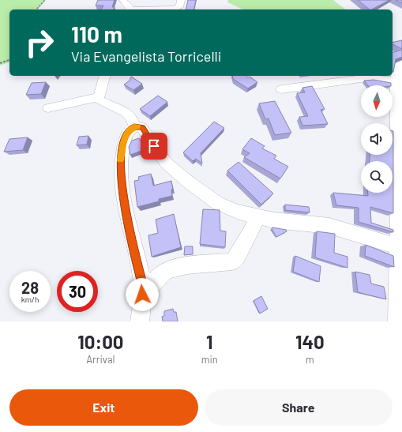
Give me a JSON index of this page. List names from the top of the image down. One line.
{"north":"bottom","page":{"turn":["110 m","Via Evangelista Torricelli"],"speed":"28 km/h","limit":"30","eta":["10:00","Arrival","1","min","140","m"],"buttons":["Exit","Share"]}}
